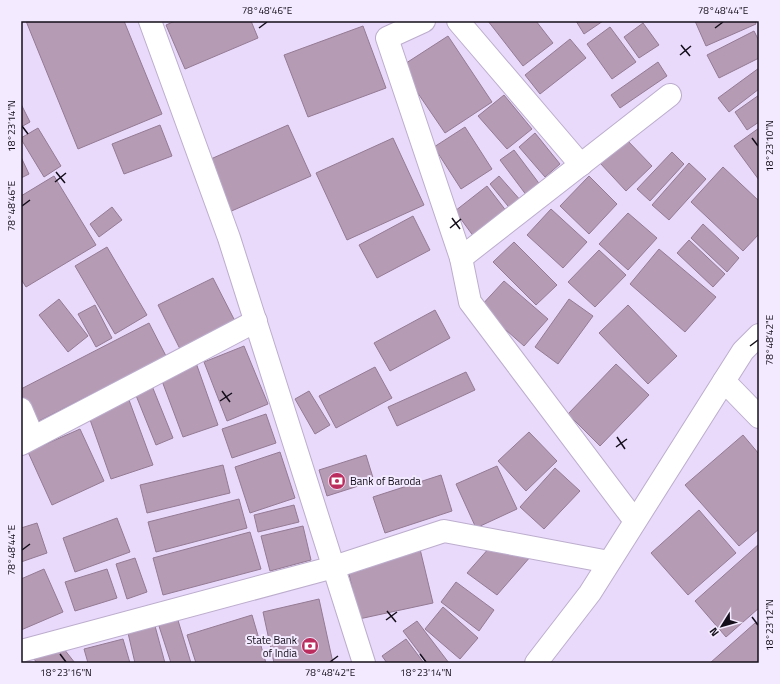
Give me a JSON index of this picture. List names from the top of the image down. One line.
{"places":{"bank":["Bank of Baroda","State Bank of India"]},"north":"bottom left","coordinates":["78°48'46\"E","78°48'44\"E","18°23'14\"N","18°23'10\"N","78°48'42\"E","18°23'12\"N","18°23'16\"N"]}
